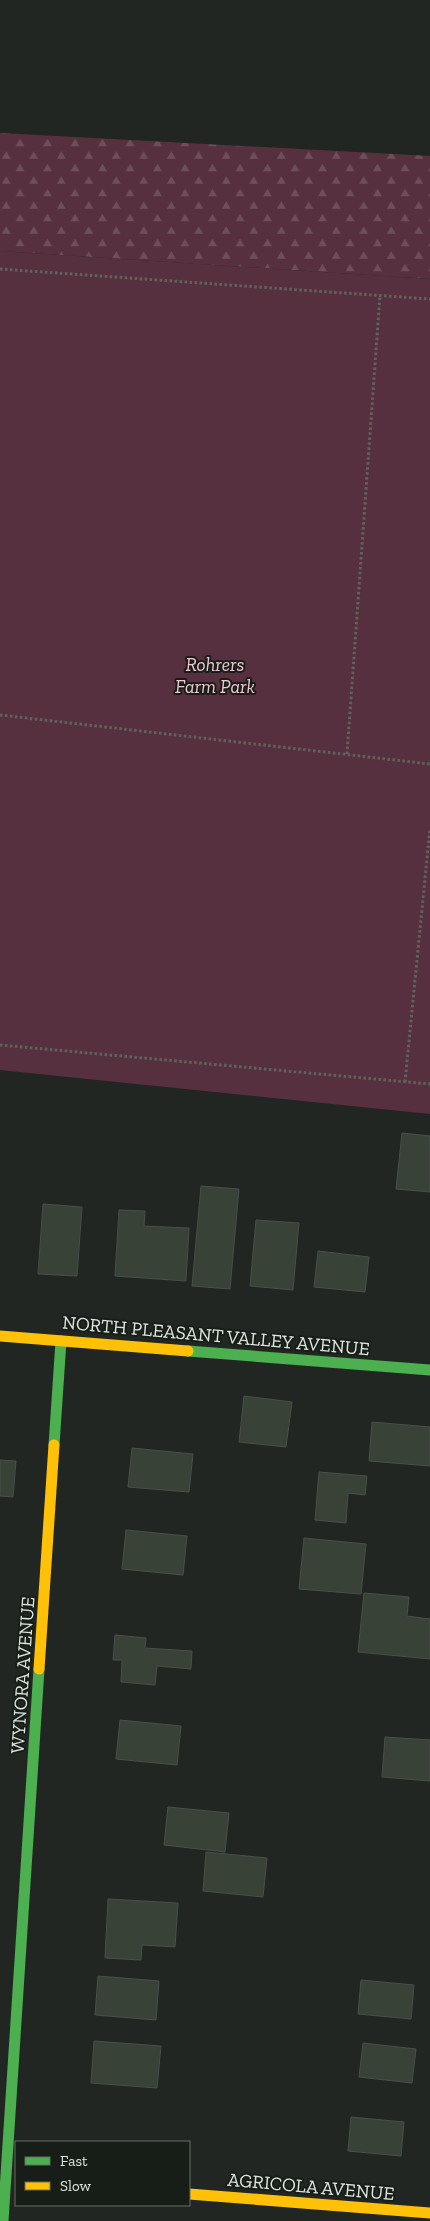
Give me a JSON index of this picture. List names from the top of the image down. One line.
{"streets":{"street":["NORTH PLEASANT VALLEY AVENUE","WYNORA AVENUE","AGRICOLA AVENUE"]},"crossings":[["NORTH PLEASANT VALLEY AVENUE","WYNORA AVENUE"]],"parks":["Rohrers Farm Park"],"legend":["Fast","Slow"]}
